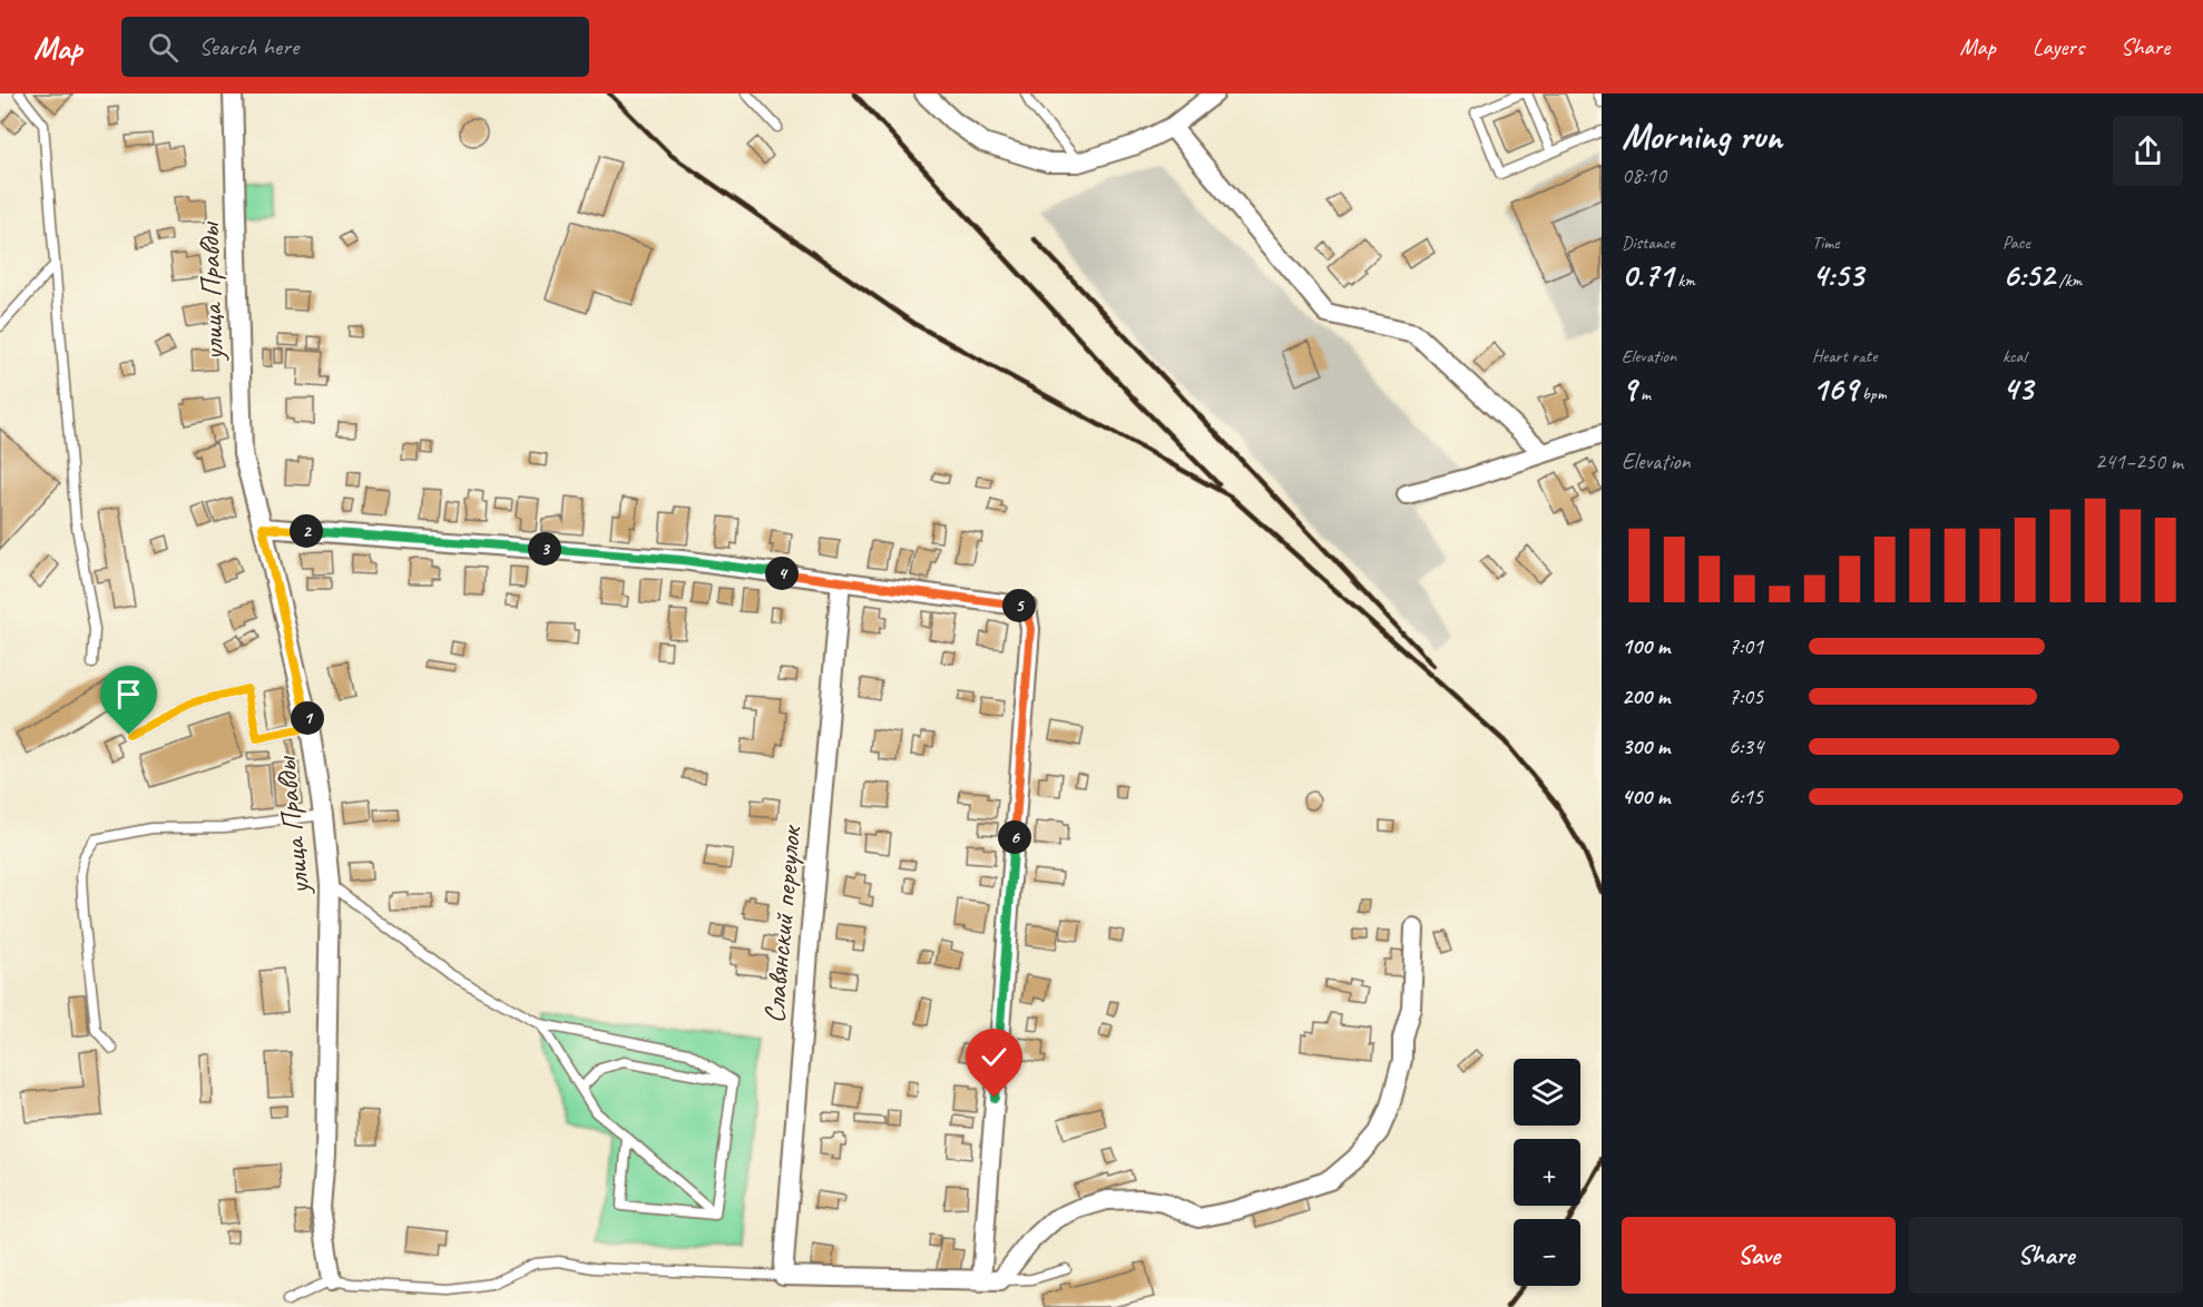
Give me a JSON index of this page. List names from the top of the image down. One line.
{"streets":{"street":["улица Правды","Славянский переулок"]},"page":{"header":"Map","search":"Search here","nav":["Map","Layers","Share"],"heading":["Morning run","08:10"],"stats":[["Distance","0.71 km"],["Time","4:53"],["Pace","6:52 /km"],["Elevation","9 m"],["Heart rate","169 bpm"],["kcal","43"]],"chart":["Elevation","241–250 m"],"pins":["2","3","4","5","1","6"],"list":[{"name":"100 m","note":"7:01"},{"name":"200 m","note":"7:05"},{"name":"300 m","note":"6:34"},{"name":"400 m","note":"6:15"}],"map_buttons":["+","−"],"buttons":["Save","Share"]}}
